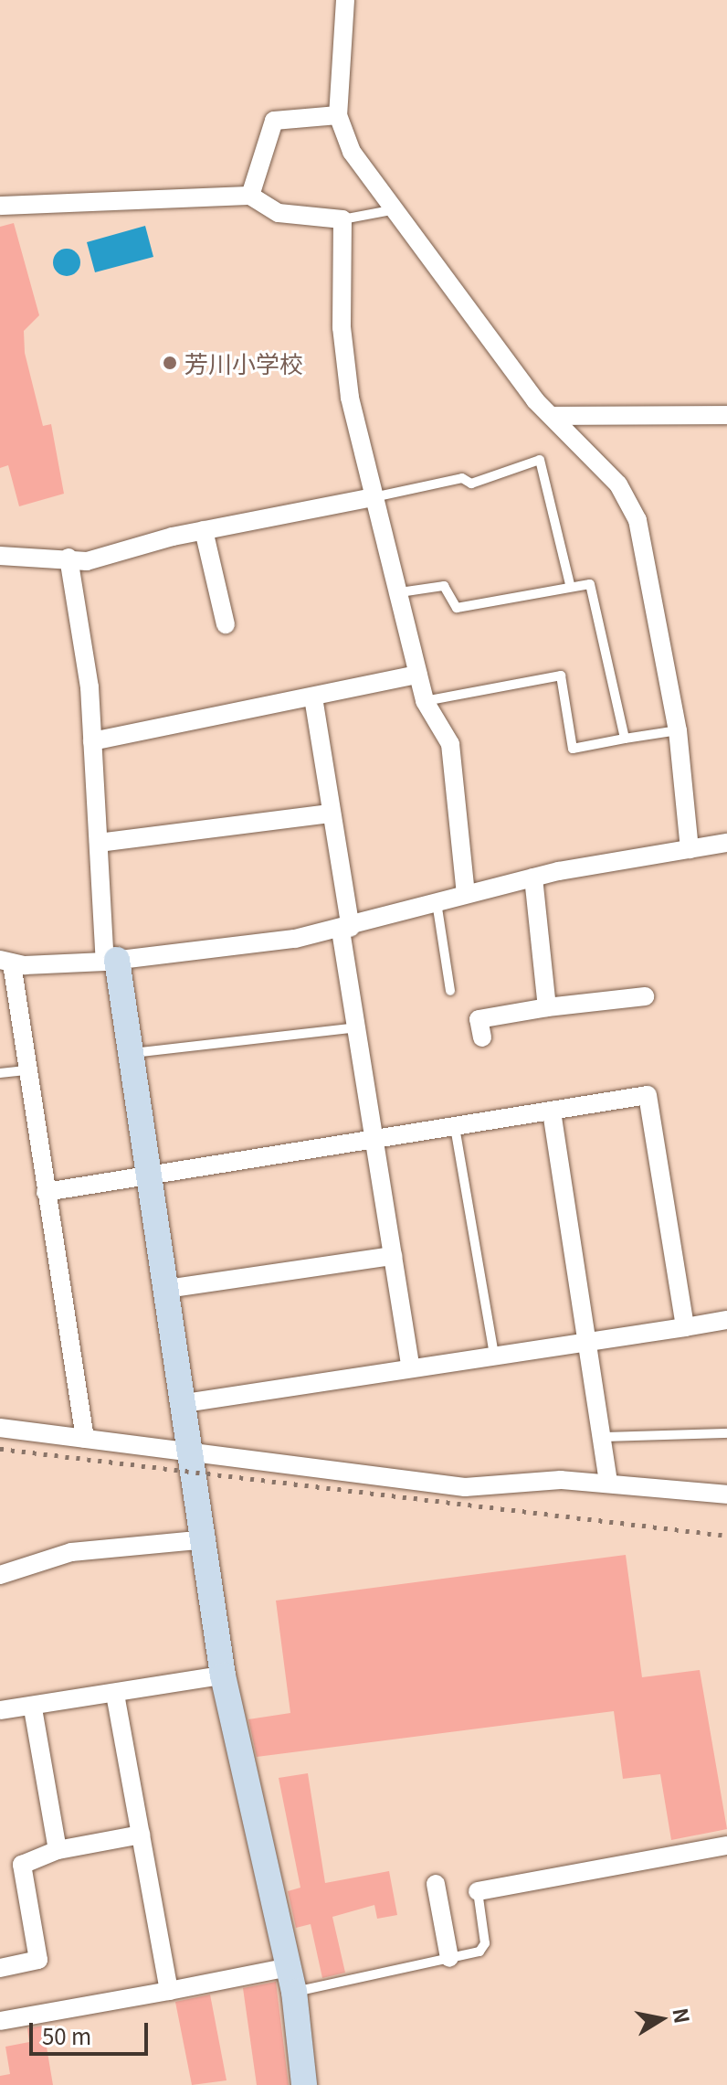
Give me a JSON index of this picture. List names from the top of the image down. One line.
{"places":["芳川小学校"],"scale_bar":"50 m","north":"right"}
